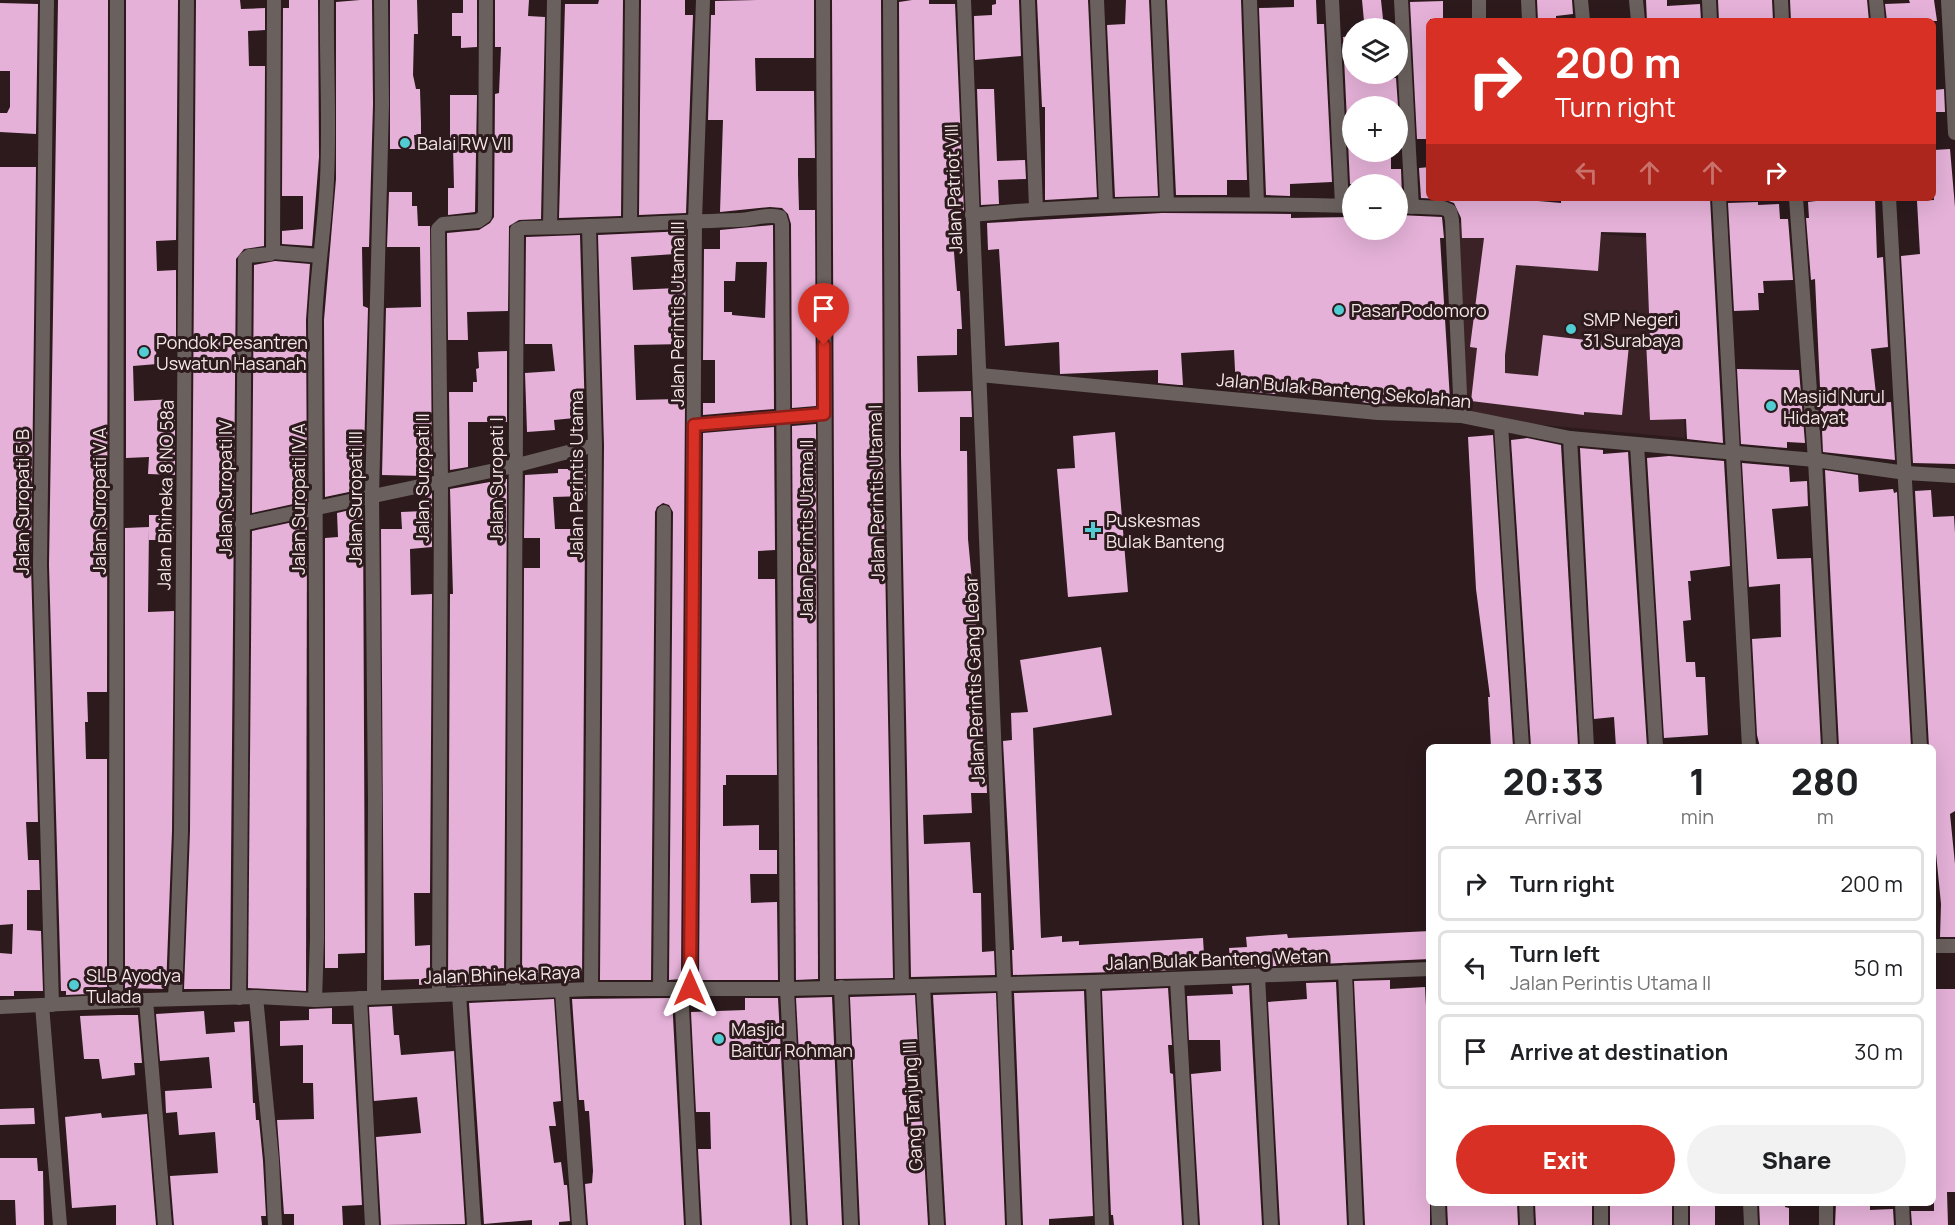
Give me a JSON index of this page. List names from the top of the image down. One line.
{"streets":{"street":["Jalan Patriot VIII","Jalan Perintis Utama III","Jalan Bulak Banteng Sekolahan","Jalan Perintis Utama","Jalan Suropati II","Jalan Suropati I","Jalan Suropati IV","Jalan Perintis Utama I","Jalan Bhineka 8 NO 58a","Jalan Suropati III","Jalan Suropati IV A","Jalan Suropati V A","Jalan Suropati 5 B","Jalan Perintis Utama II","Jalan Perintis Gang Lebar","Jalan Bulak Banteng Wetan","Jalan Bhineka Raya","Gang Tanjung III"]},"crossings":[["Jalan Patriot VIII","Jalan Bulak Banteng Sekolahan"],["Jalan Patriot VIII","Jalan Perintis Gang Lebar"],["Jalan Perintis Utama III","Jalan Bhineka Raya"],["Jalan Bulak Banteng Sekolahan","Jalan Perintis Gang Lebar"],["Jalan Perintis Utama","Jalan Bhineka Raya"],["Jalan Suropati II","Jalan Bhineka Raya"],["Jalan Suropati I","Jalan Bhineka Raya"],["Jalan Suropati IV","Jalan Bhineka Raya"],["Jalan Perintis Utama I","Jalan Bhineka Raya"],["Jalan Bhineka 8 NO 58a","Jalan Bhineka Raya"],["Jalan Suropati III","Jalan Bhineka Raya"],["Jalan Suropati IV A","Jalan Bhineka Raya"],["Jalan Suropati V A","Jalan Bhineka Raya"],["Jalan Suropati 5 B","Jalan Bhineka Raya"],["Jalan Perintis Utama II","Jalan Bhineka Raya"],["Jalan Perintis Gang Lebar","Jalan Bulak Banteng Wetan"],["Jalan Perintis Gang Lebar","Jalan Bhineka Raya"],["Jalan Bulak Banteng Wetan","Jalan Bhineka Raya"],["Jalan Bhineka Raya","Gang Tanjung III"]],"places":{"other":["Balai RW VII","Pasar Podomoro","SMP Negeri 31 Surabaya","Pondok Pesantren Uswatun Hasanah","Masjid Nurul Hidayat","SLB Ayodya Tulada","Masjid Baitur Rohman"],"health":["Puskesmas Bulak Banteng"]},"page":{"map_buttons":["+","−"],"turn":["200 m","Turn right"],"eta":["20:33","Arrival","1","min","280","m"],"list":[{"name":"Turn right","value":"200 m"},{"name":"Turn left","note":"Jalan Perintis Utama II","value":"50 m"},{"name":"Arrive at destination","value":"30 m"}],"buttons":["Exit","Share"]}}
